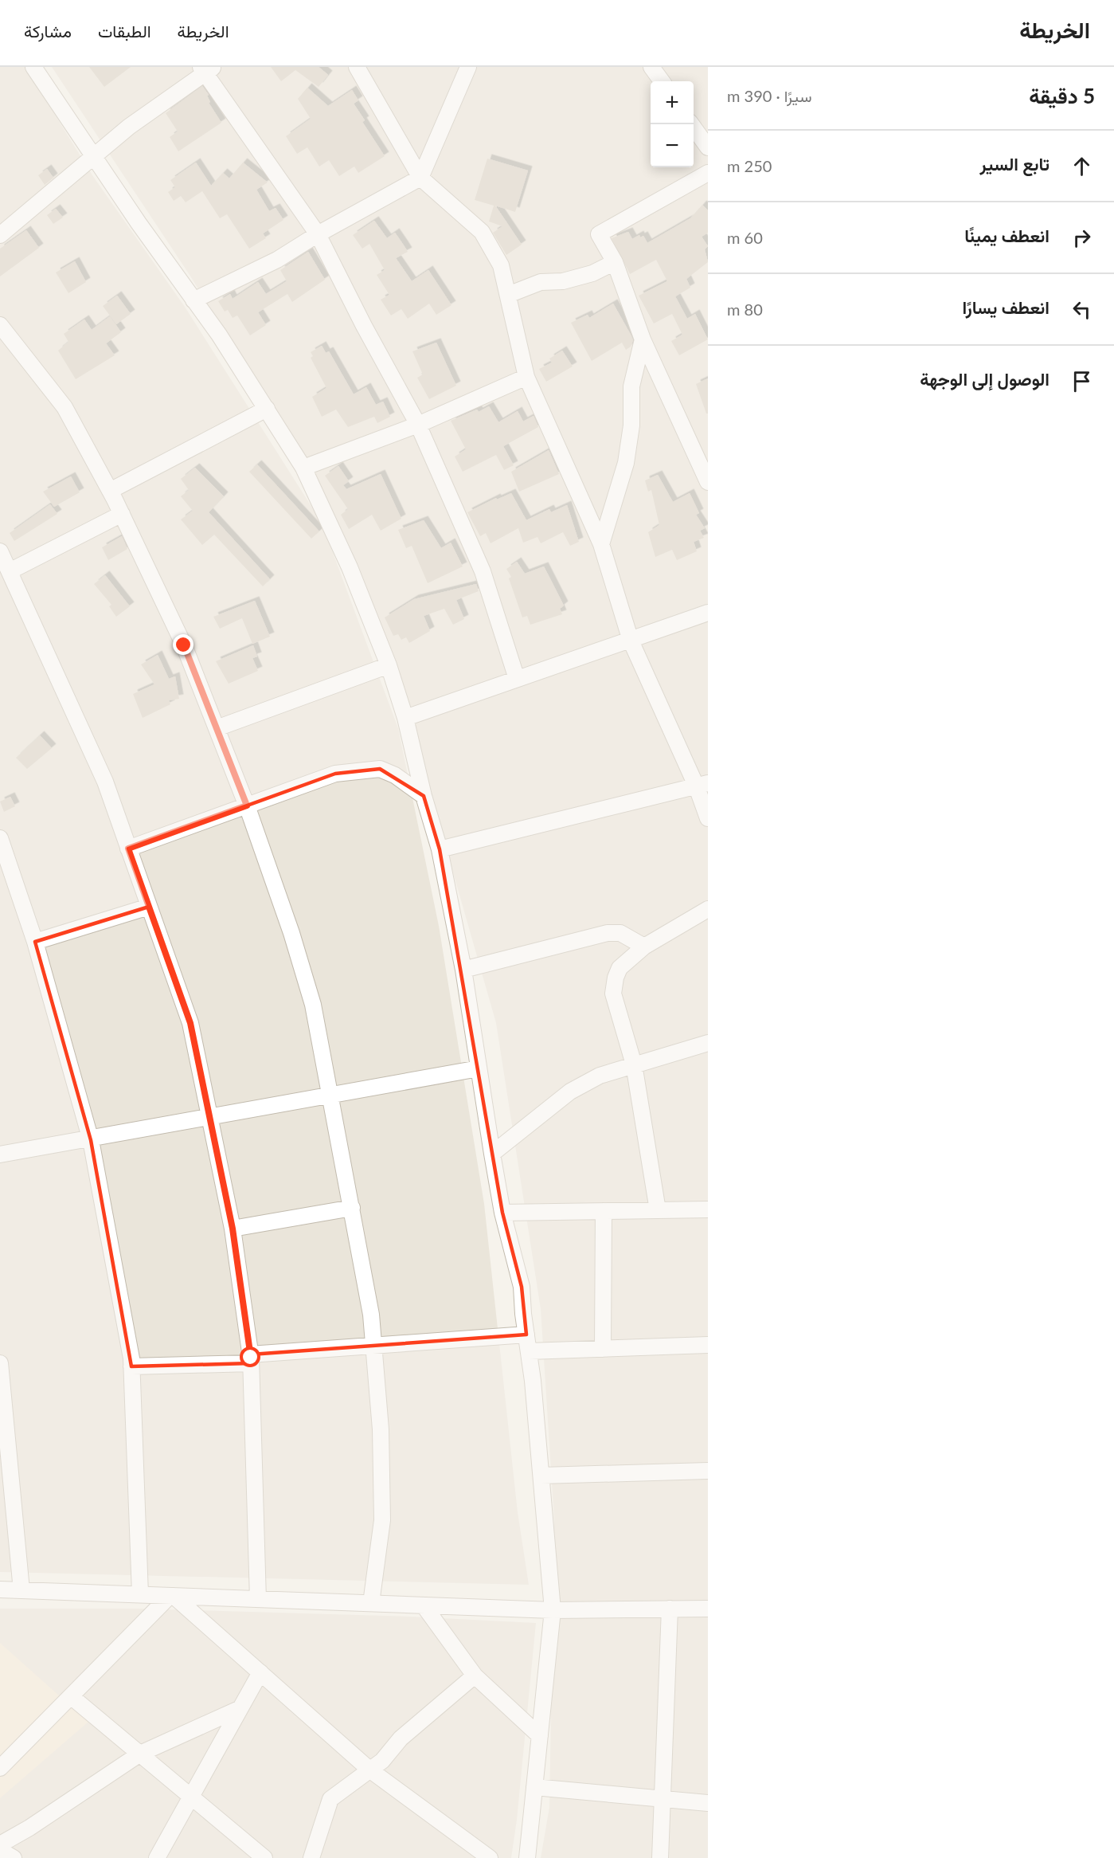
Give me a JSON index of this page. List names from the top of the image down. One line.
{"page":{"header":"الخريطة","nav":["الخريطة","الطبقات","مشاركة"],"heading":["5 دقيقة","سيرًا · 390 m"],"map_buttons":["+","−"],"list":[["تابع السير","250 m"],["انعطف يمينًا","60 m"],["انعطف يسارًا","80 m"],"الوصول إلى الوجهة"]}}
